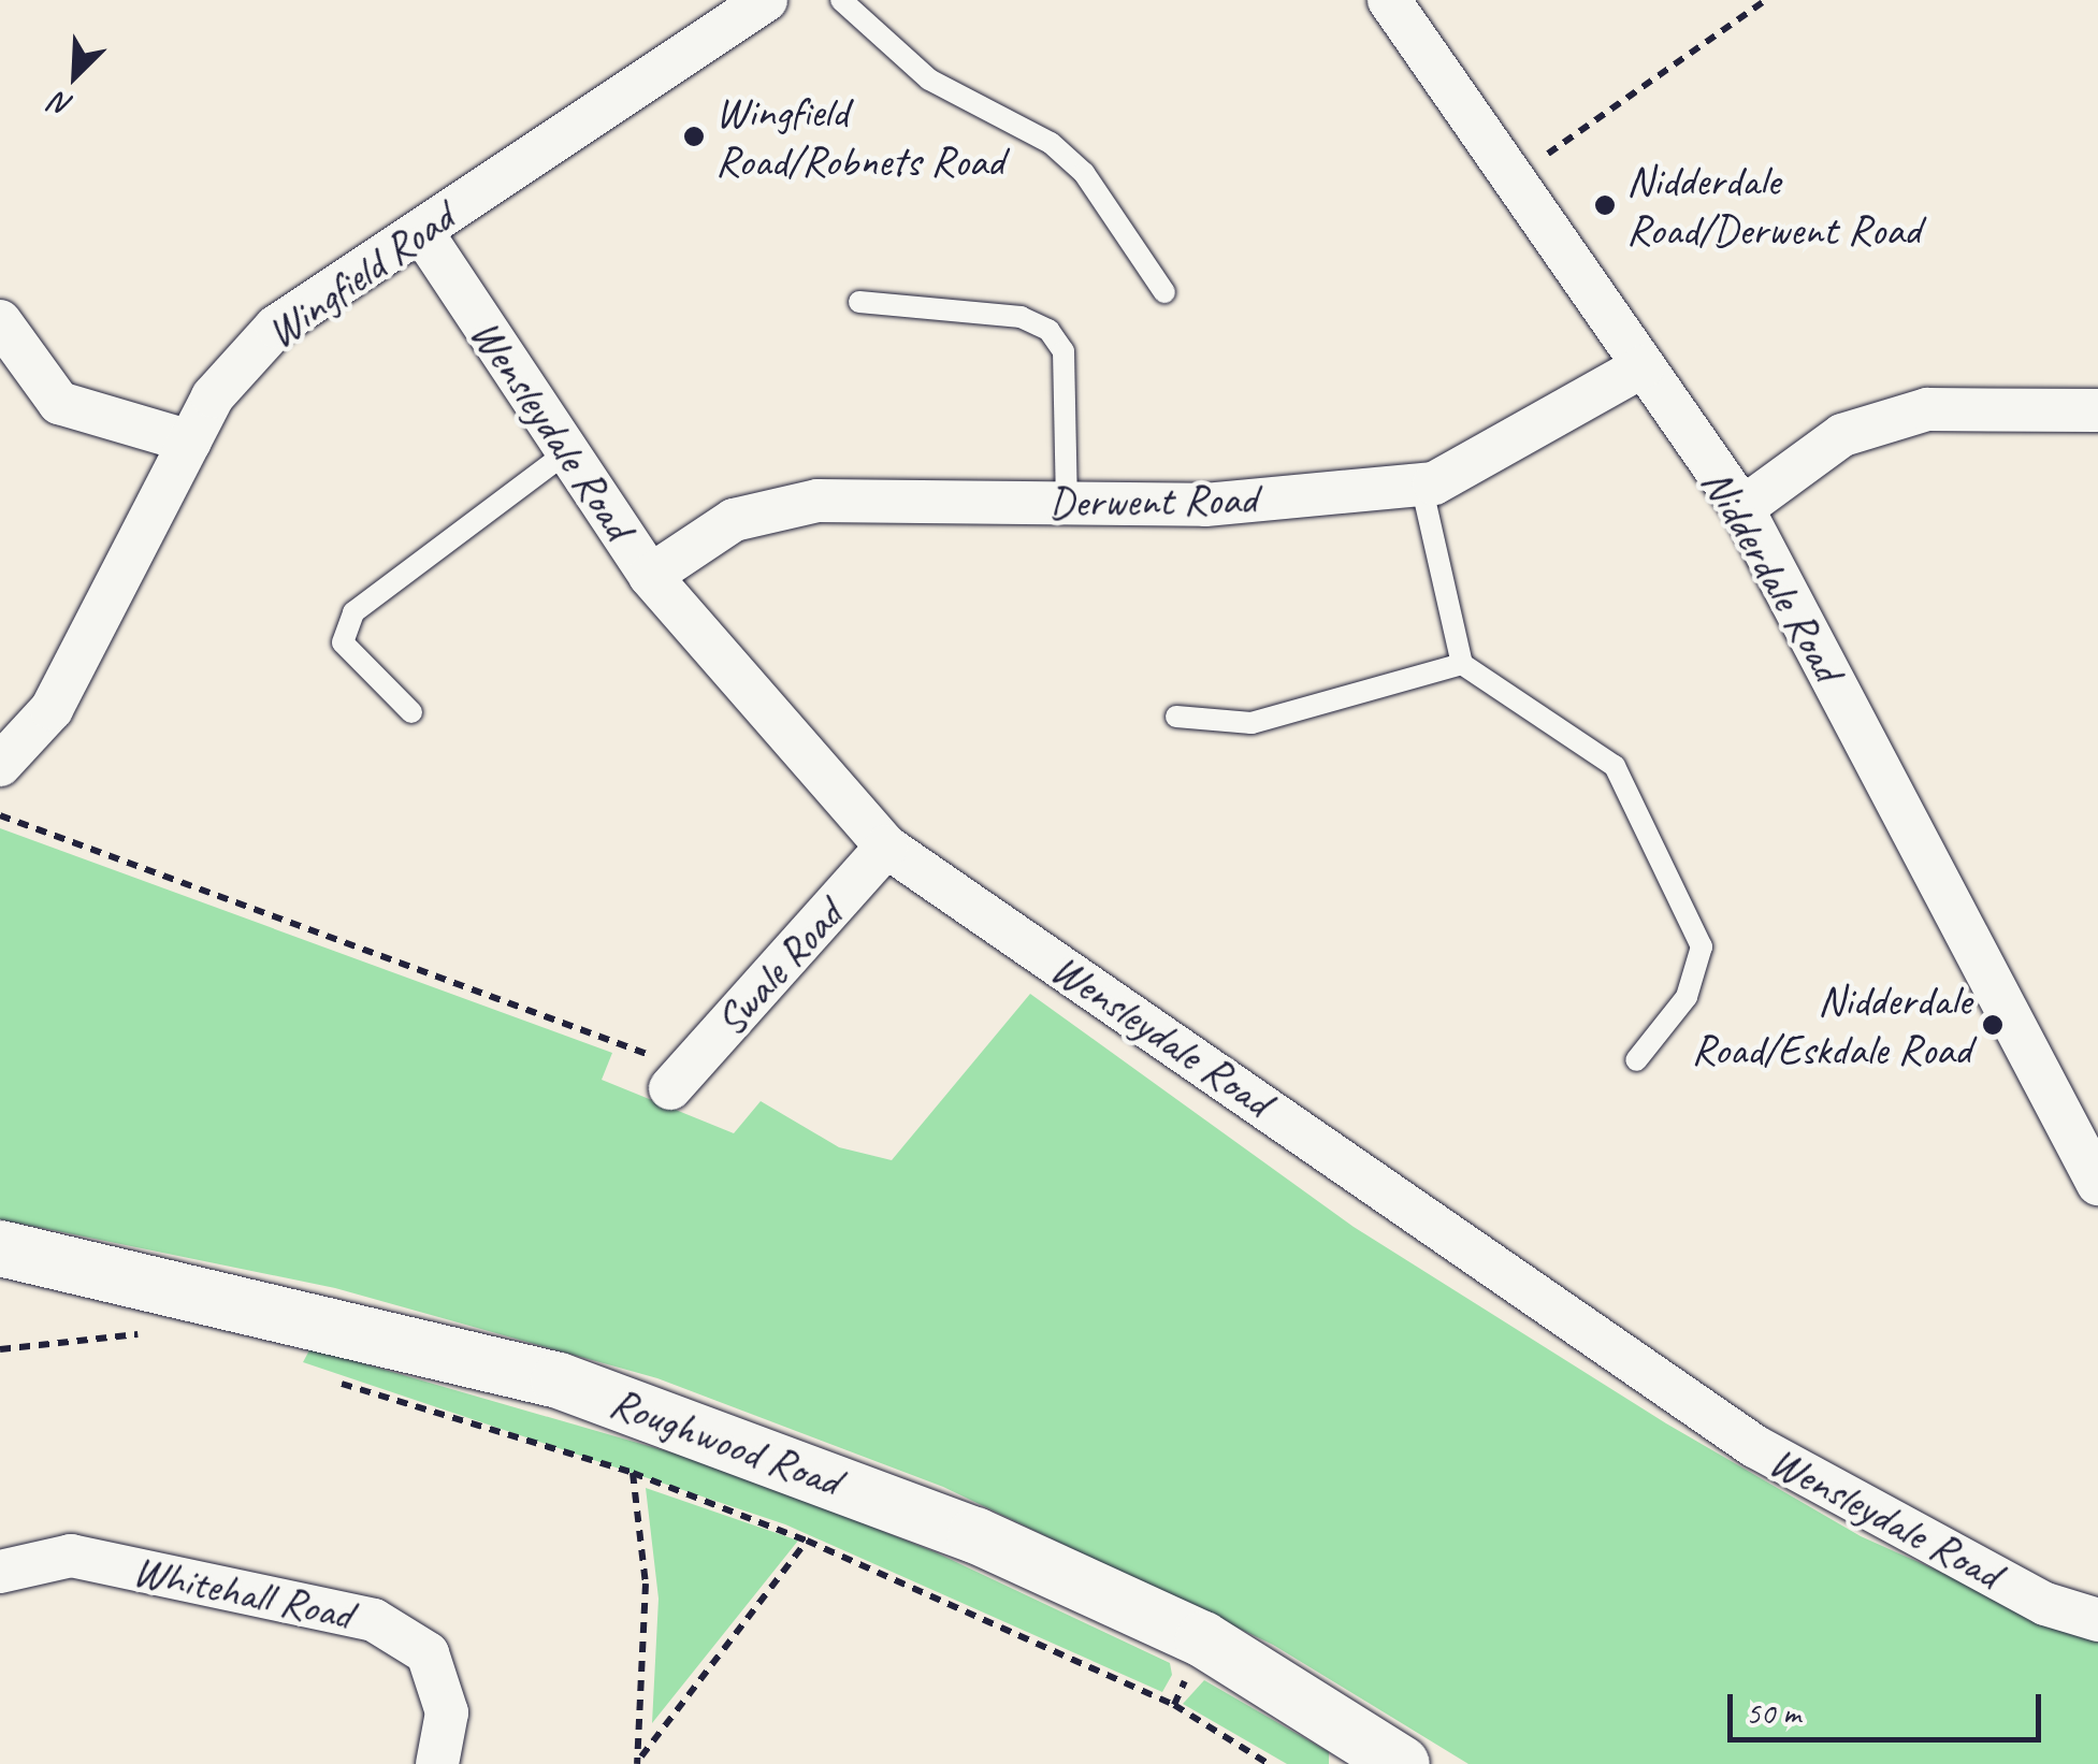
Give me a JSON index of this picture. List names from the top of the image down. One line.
{"streets":{"street":["Wingfield Road","Wensleydale Road","Derwent Road","Nidderdale Road","Swale Road","Roughwood Road","Whitehall Road"]},"crossings":[["Wingfield Road","Wensleydale Road"],["Wensleydale Road","Derwent Road"],["Wensleydale Road","Swale Road"],["Derwent Road","Nidderdale Road"]],"places":["Wingfield Road/Robnets Road","Nidderdale Road/Derwent Road","Nidderdale Road/Eskdale Road"],"scale_bar":"50 m","north":"bottom left"}
